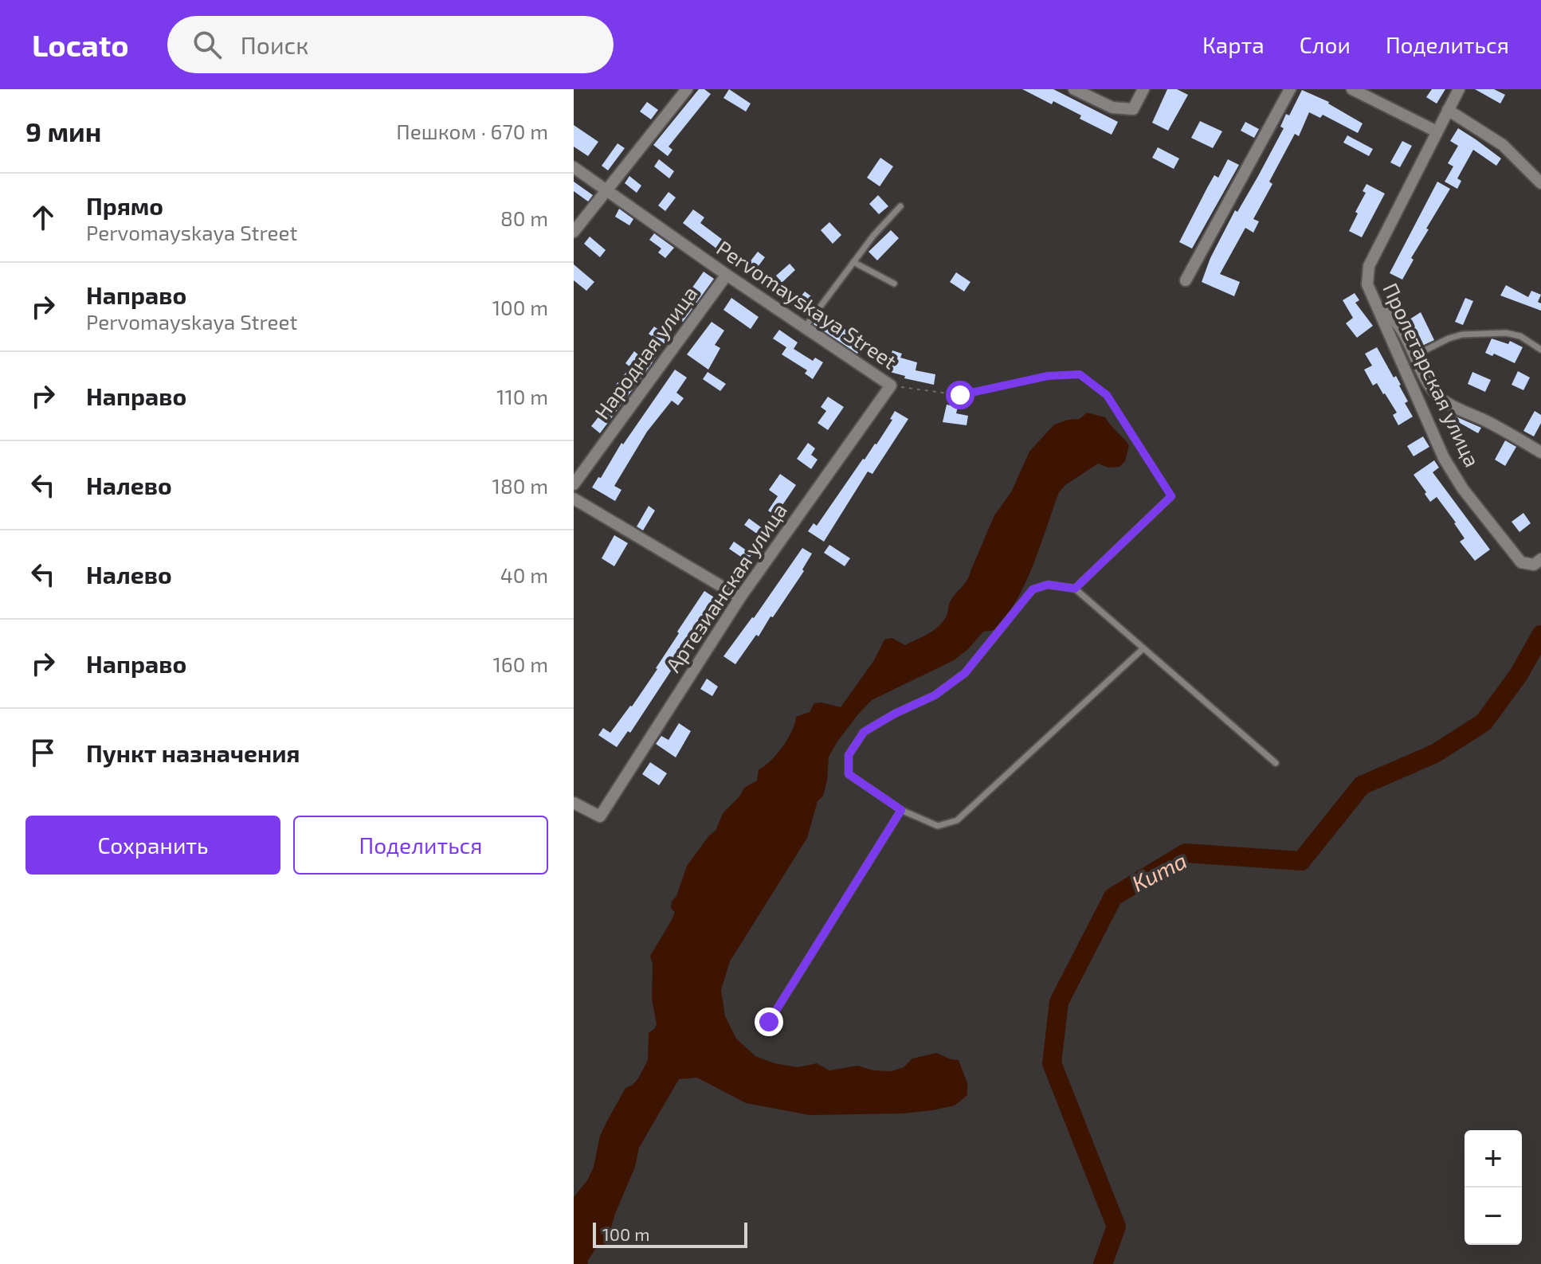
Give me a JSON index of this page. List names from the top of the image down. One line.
{"streets":{"street":["Pervomayskaya Street","Народная улица","Пролетарская улица","Артезианская улица"]},"crossings":[["Pervomayskaya Street","Народная улица"],["Pervomayskaya Street","Артезианская улица"]],"water":["Kuma"],"scale_bar":"100 m","page":{"header":"Locato","search":"Поиск","nav":["Карта","Слои","Поделиться"],"heading":["9 мин","Пешком · 670 m"],"list":[["Прямо","Pervomayskaya Street","80 m"],["Направо","Pervomayskaya Street","100 m"],["Направо","110 m"],["Налево","180 m"],["Налево","40 m"],["Направо","160 m"],"Пункт назначения"],"buttons":["Сохранить","Поделиться"],"map_buttons":["+","−"],"scale":"100 m"}}
